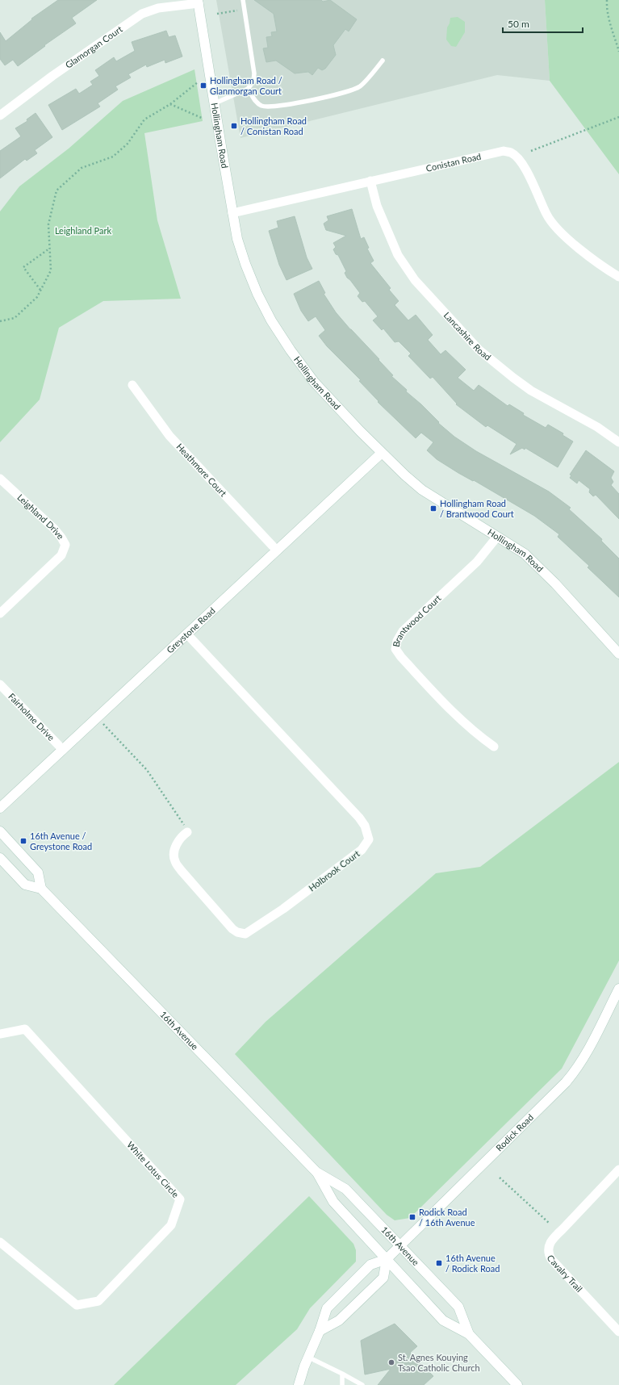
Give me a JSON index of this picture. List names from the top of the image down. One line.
{"streets":{"main road":["Hollingham Road","Greystone Road","16th Avenue","Rodick Road"],"street":["Glamorgan Court","Conistan Road","Lancashire Road","Heathmore Court","Leighland Drive","Brantwood Court","Fairholme Drive","Holbrook Court","White Lotus Circle","Cavalry Trail"]},"crossings":[["Glamorgan Court","Hollingham Road"],["Hollingham Road","Conistan Road"],["Hollingham Road","Brantwood Court"],["Hollingham Road","Greystone Road"],["Conistan Road","Lancashire Road"],["Heathmore Court","Greystone Road"],["Greystone Road","Fairholme Drive"],["Greystone Road","Holbrook Court"],["16th Avenue","Rodick Road"]],"parks":["Leighland Park"],"places":{"transit":["Hollingham Road / Glanmorgan Court","Hollingham Road / Conistan Road","Hollingham Road / Brantwood Court","16th Avenue / Greystone Road","Rodick Road / 16th Avenue","16th Avenue / Rodick Road"],"other":["St. Agnes Kouying Tsao Catholic Church"]},"scale_bar":"50 m"}
